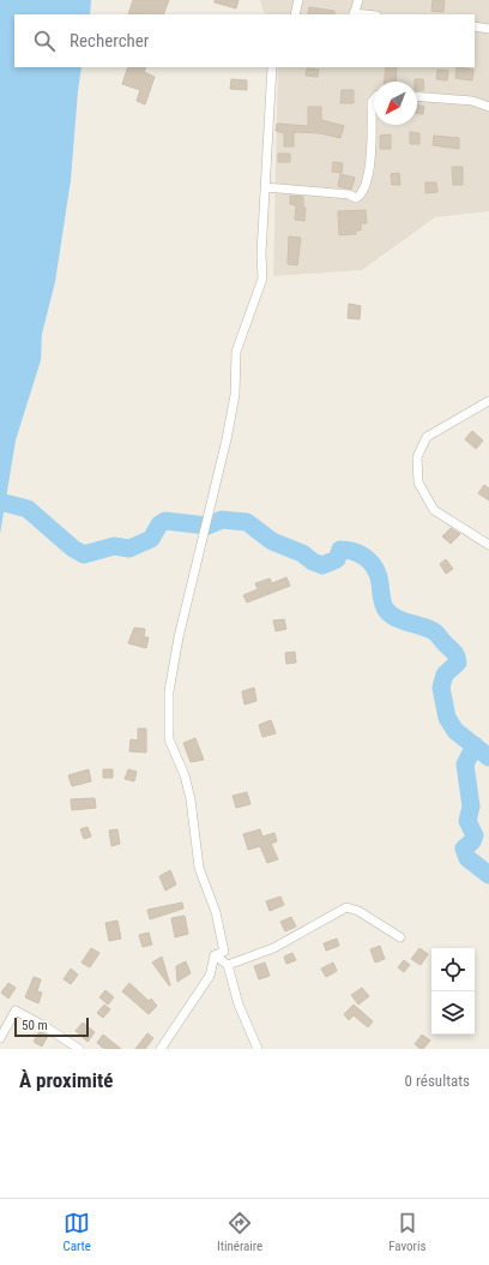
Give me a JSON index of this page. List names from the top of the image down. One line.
{"scale_bar":"50 m","north":"bottom left","page":{"search":"Rechercher","scale":"50 m","heading":["À proximité","0 résultats"],"nav":["Carte","Itinéraire","Favoris"]}}
